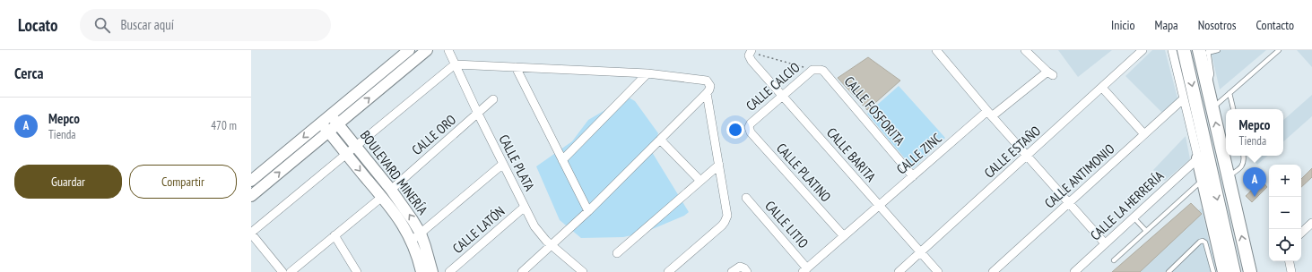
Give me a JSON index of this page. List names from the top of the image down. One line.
{"streets":{"main road":["BOULEVARD MINERÍA"],"street":["CALLE CALCIO","CALLE FOSFORITA","CALLE ORO","CALLE ESTAÑO","CALLE ZINC","CALLE BARITA","CALLE PLATA","CALLE PLATINO","CALLE ANTIMONIO","CALLE LA HERRERÍA","CALLE LITIO","CALLE LATÓN"]},"crossings":[["CALLE CALCIO","CALLE FOSFORITA"],["CALLE CALCIO","CALLE BARITA"],["CALLE CALCIO","CALLE PLATINO"],["CALLE FOSFORITA","CALLE ZINC"],["CALLE ORO","CALLE PLATA"],["CALLE ORO","BOULEVARD MINERÍA"],["CALLE ESTAÑO","CALLE BARITA"],["CALLE ZINC","CALLE BARITA"],["CALLE ZINC","CALLE PLATINO"],["CALLE ZINC","CALLE LITIO"],["CALLE PLATA","CALLE LATÓN"]],"page":{"header":"Locato","search":"Buscar aquí","nav":["Inicio","Mapa","Nosotros","Contacto"],"heading":"Cerca","list":[{"mark":"A","name":"Mepco","note":"Tienda","value":"470 m"}],"popup":["Mepco","Tienda"],"buttons":["Guardar","Compartir"],"map_buttons":["+","−"],"pins":"A"}}
